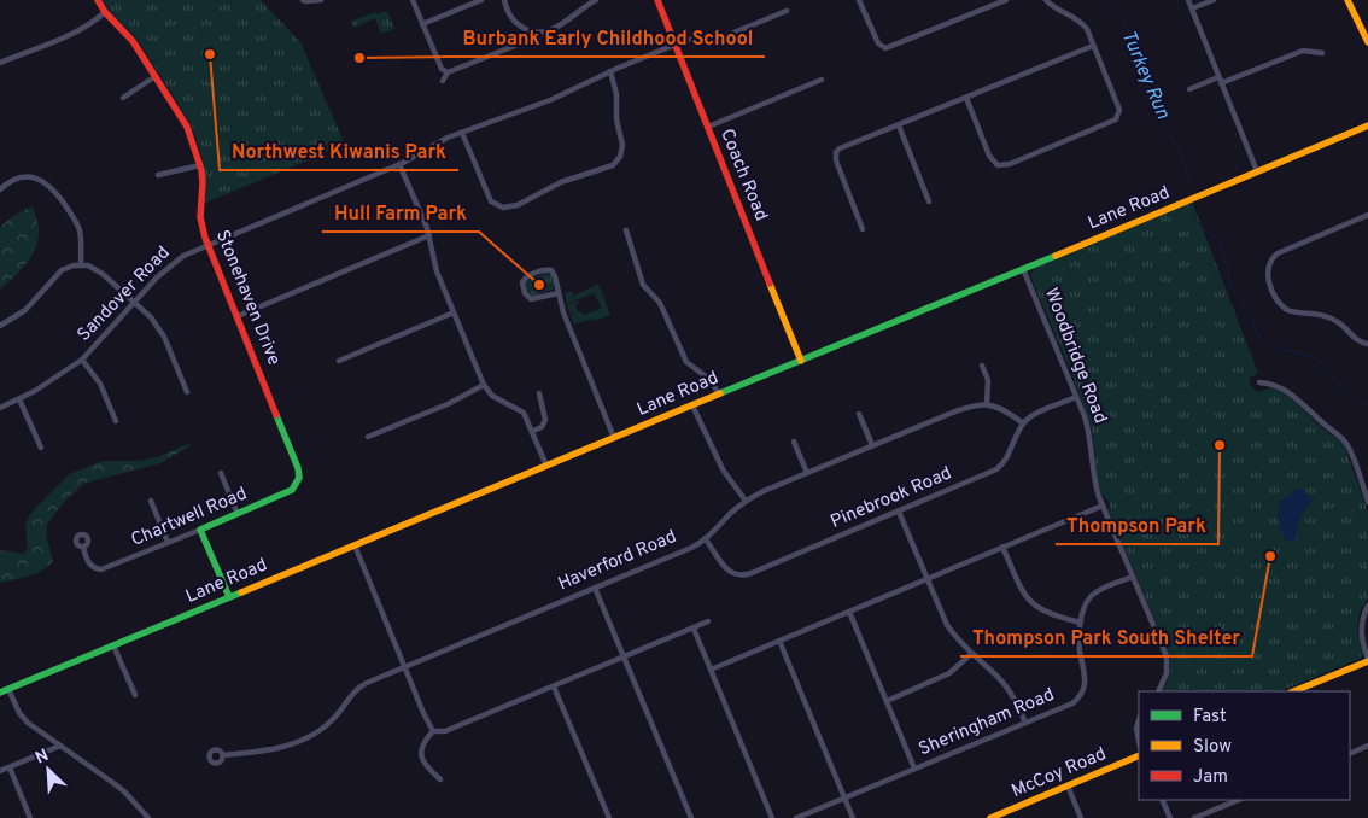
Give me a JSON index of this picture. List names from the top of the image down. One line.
{"streets":{"street":["Coach Road","Lane Road","Sandover Road","Stonehaven Drive","Woodbridge Road","Pinebrook Road","Chartwell Road","Haverford Road","Sheringham Road","McCoy Road"]},"crossings":[["Coach Road","Lane Road"],["Coach Road","Sandover Road"],["Lane Road","Woodbridge Road"],["Sandover Road","Stonehaven Drive"],["Stonehaven Drive","Chartwell Road"],["Woodbridge Road","Sheringham Road"],["Pinebrook Road","Haverford Road"]],"water":["Turkey Run"],"places":["Northwest Kiwanis Park","Burbank Early Childhood School","Hull Farm Park","Thompson Park","Thompson Park South Shelter"],"legend":["Fast","Slow","Jam"],"north":"top left"}
